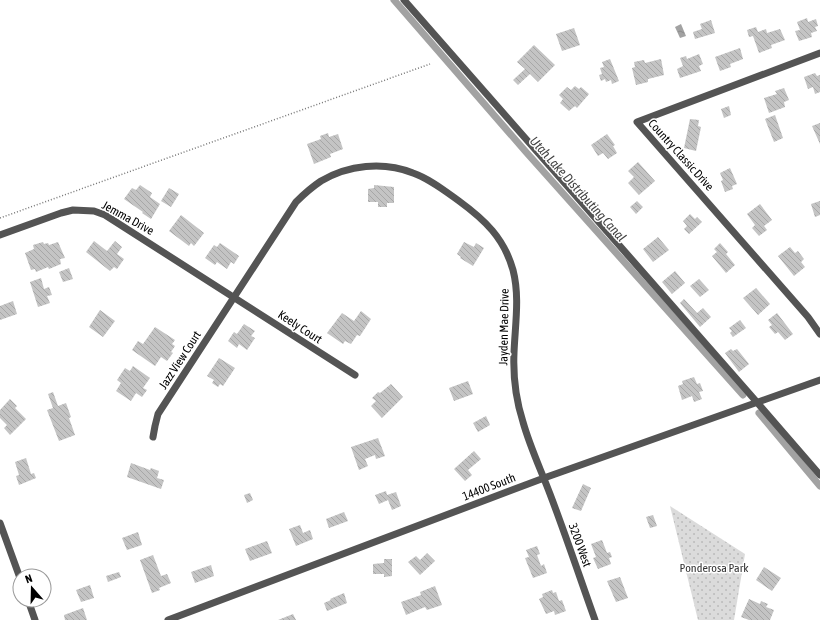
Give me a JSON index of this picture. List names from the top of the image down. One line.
{"streets":{"street":["Country Classic Drive","Jemma Drive","Keely Court","Jayden Mae Drive","Jazz View Court","14400 South","3200 West"]},"crossings":[["Jemma Drive","Keely Court"],["Jemma Drive","Jayden Mae Drive"],["Jemma Drive","Jazz View Court"],["Keely Court","Jayden Mae Drive"],["Keely Court","Jazz View Court"],["Jayden Mae Drive","Jazz View Court"],["Jayden Mae Drive","14400 South"],["Jayden Mae Drive","3200 West"],["14400 South","3200 West"]],"water":["Utah Lake Distributing Canal"],"parks":["Ponderosa Park"],"north":"top"}
